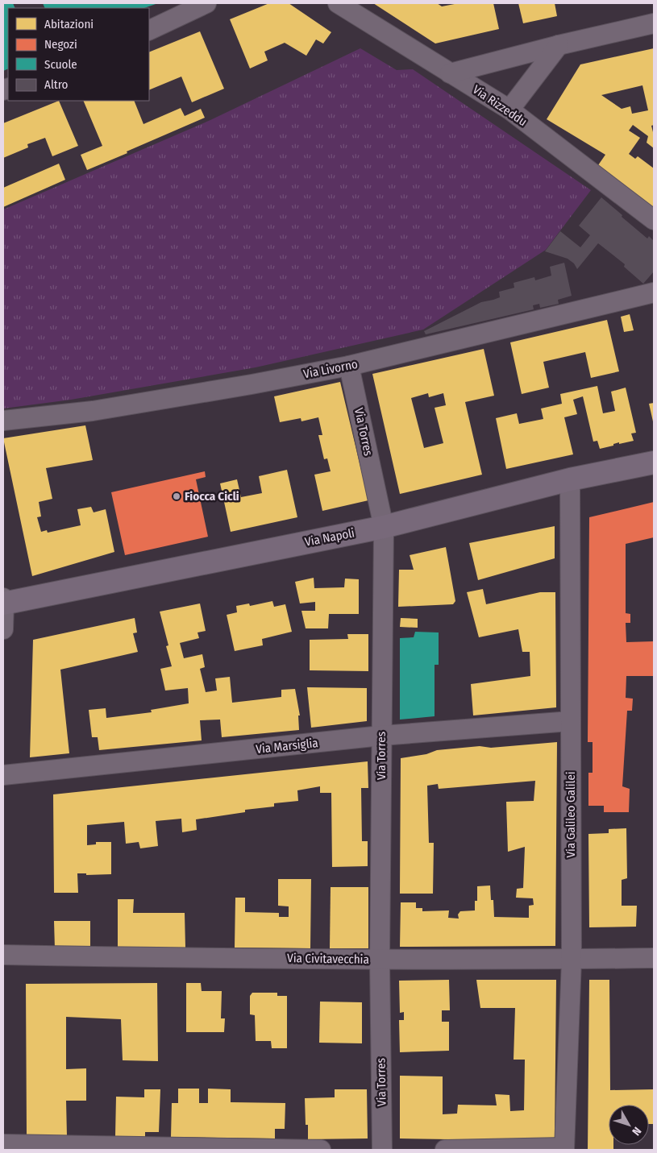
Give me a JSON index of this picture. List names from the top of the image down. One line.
{"streets":{"main road":["Via Napoli"],"street":["Via Rizzeddu","Via Livorno","Via Torres","Via Marsiglia","Via Galileo Galilei","Via Civitavecchia"]},"crossings":[["Via Livorno","Via Torres"],["Via Torres","Via Napoli"],["Via Torres","Via Marsiglia"],["Via Torres","Via Civitavecchia"],["Via Napoli","Via Galileo Galilei"],["Via Marsiglia","Via Galileo Galilei"],["Via Galileo Galilei","Via Civitavecchia"]],"places":["Fiocca Cicli"],"legend":["Abitazioni","Negozi","Scuole","Altro"],"north":"bottom right"}
